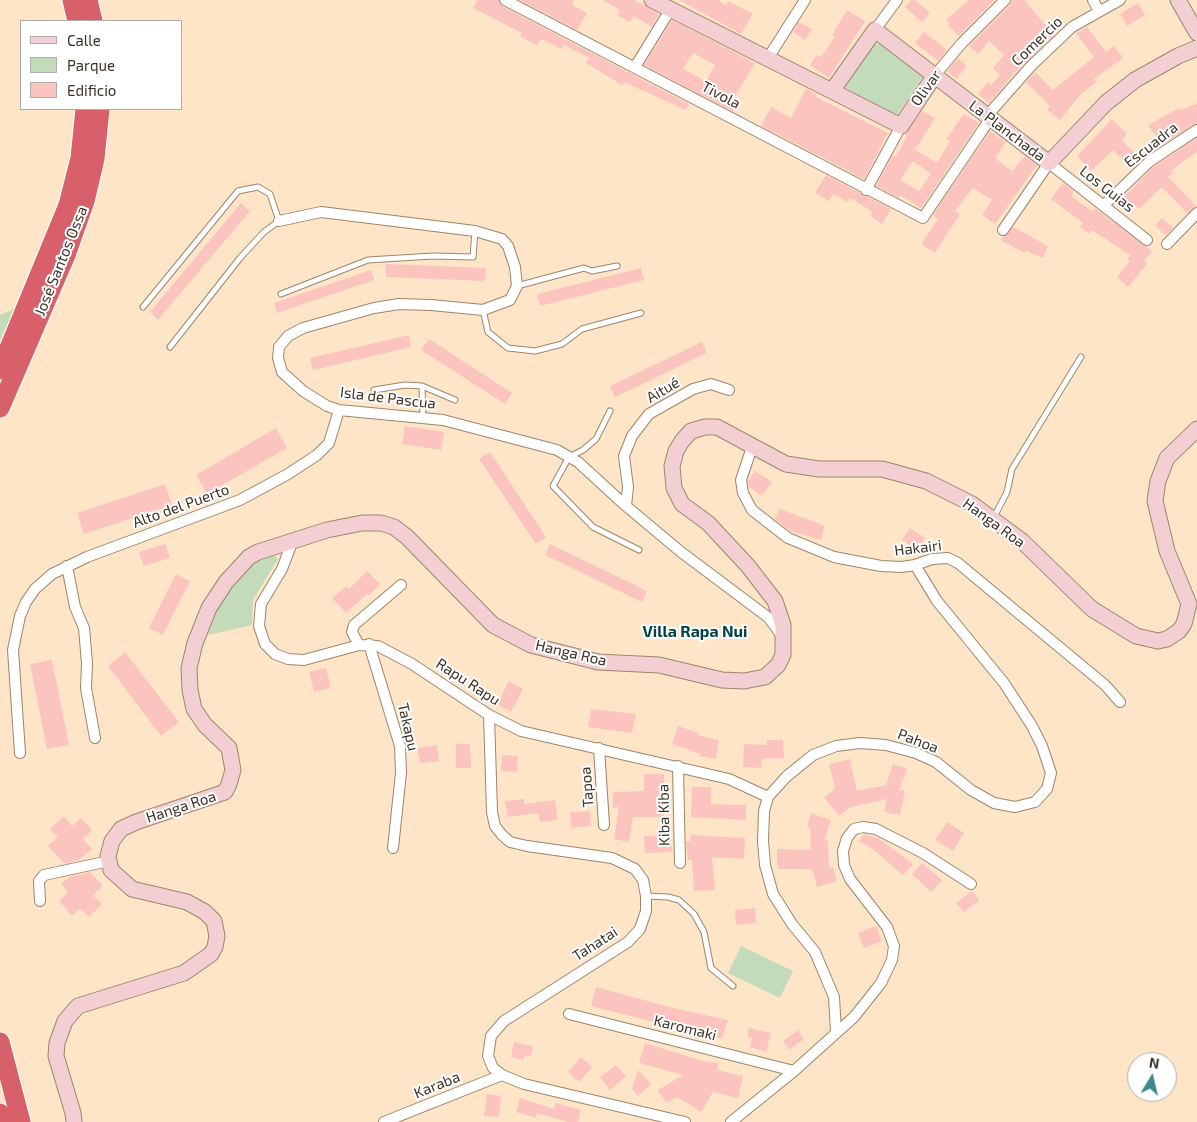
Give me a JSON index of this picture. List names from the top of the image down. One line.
{"streets":{"highway":["José Santos Ossa"],"street":["Comercio","Olivar","Tivola","La Planchada","Escuadra","Los Guias","Aitué","Isla de Pascua","Alto del Puerto","Hanga Roa","Hakairi","Rapu Rapu","Takapu","Pahoa","Tapoa","Kiba Kiba","Tahatai","Karomaki","Karaba"]},"crossings":[["Comercio","Tivola"],["Comercio","La Planchada"],["Olivar","Tivola"],["Olivar","La Planchada"],["La Planchada","Los Guias"],["Escuadra","Los Guias"],["Aitué","Isla de Pascua"],["Isla de Pascua","Alto del Puerto"],["Isla de Pascua","Hanga Roa"],["Hanga Roa","Hakairi"],["Hakairi","Pahoa"],["Rapu Rapu","Takapu"],["Rapu Rapu","Pahoa"],["Rapu Rapu","Tapoa"],["Rapu Rapu","Kiba Kiba"],["Rapu Rapu","Tahatai"],["Tahatai","Karaba"]],"districts":["Villa Rapa Nui"],"legend":["Calle","Parque","Edificio"],"north":"top"}
